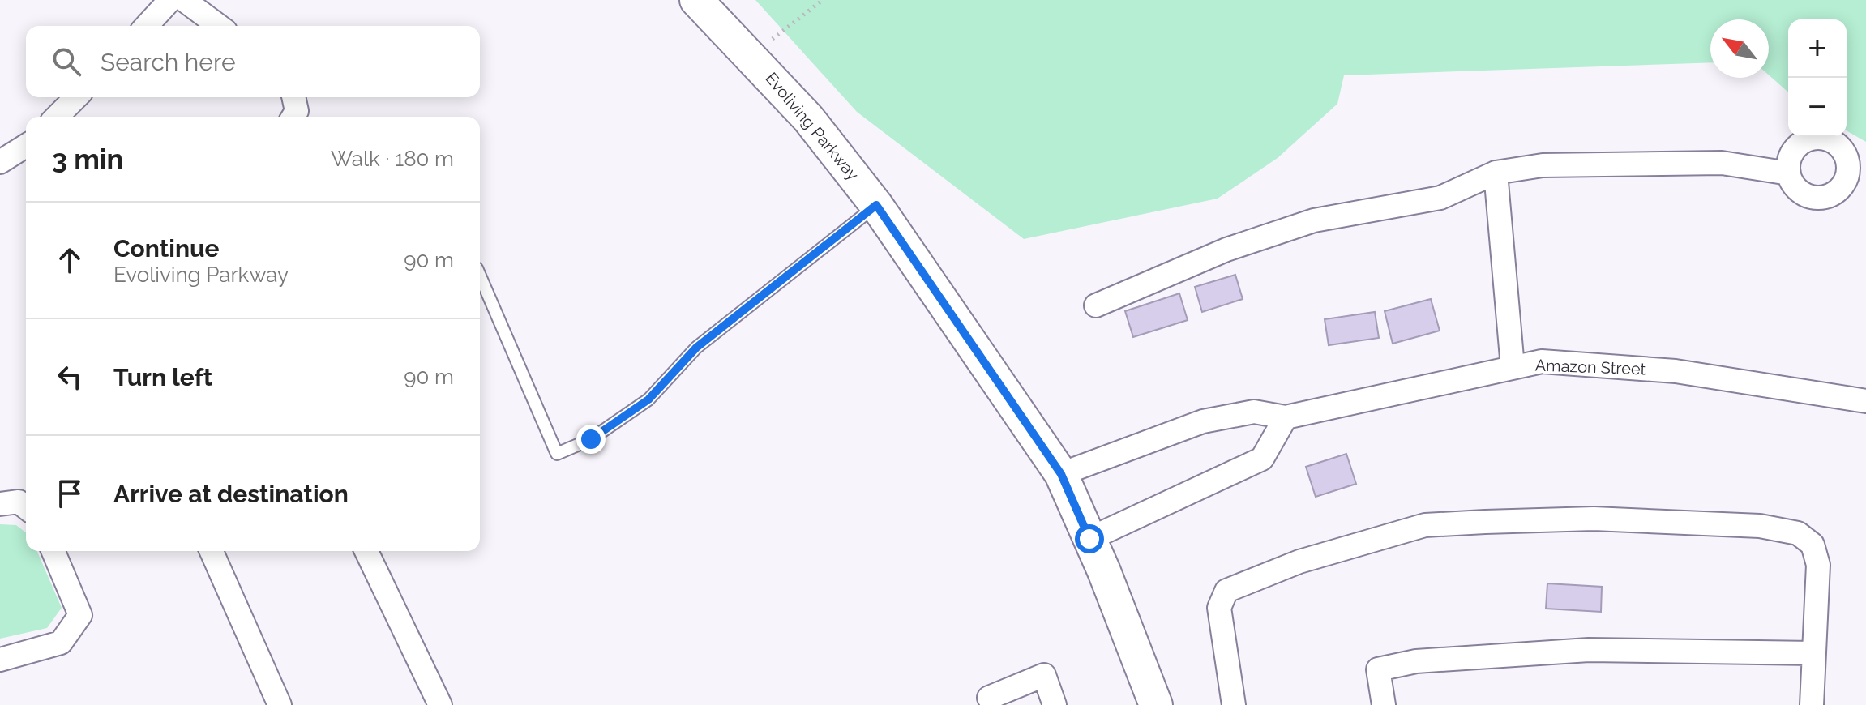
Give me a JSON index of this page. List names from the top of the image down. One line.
{"streets":{"street":["Evoliving Parkway","Amazon Street"]},"crossings":[["Evoliving Parkway","Amazon Street"]],"north":"top left","page":{"map_buttons":["+","−"],"search":"Search here","heading":["3 min","Walk · 180 m"],"list":[["Continue","Evoliving Parkway","90 m"],["Turn left","90 m"],"Arrive at destination"]}}
